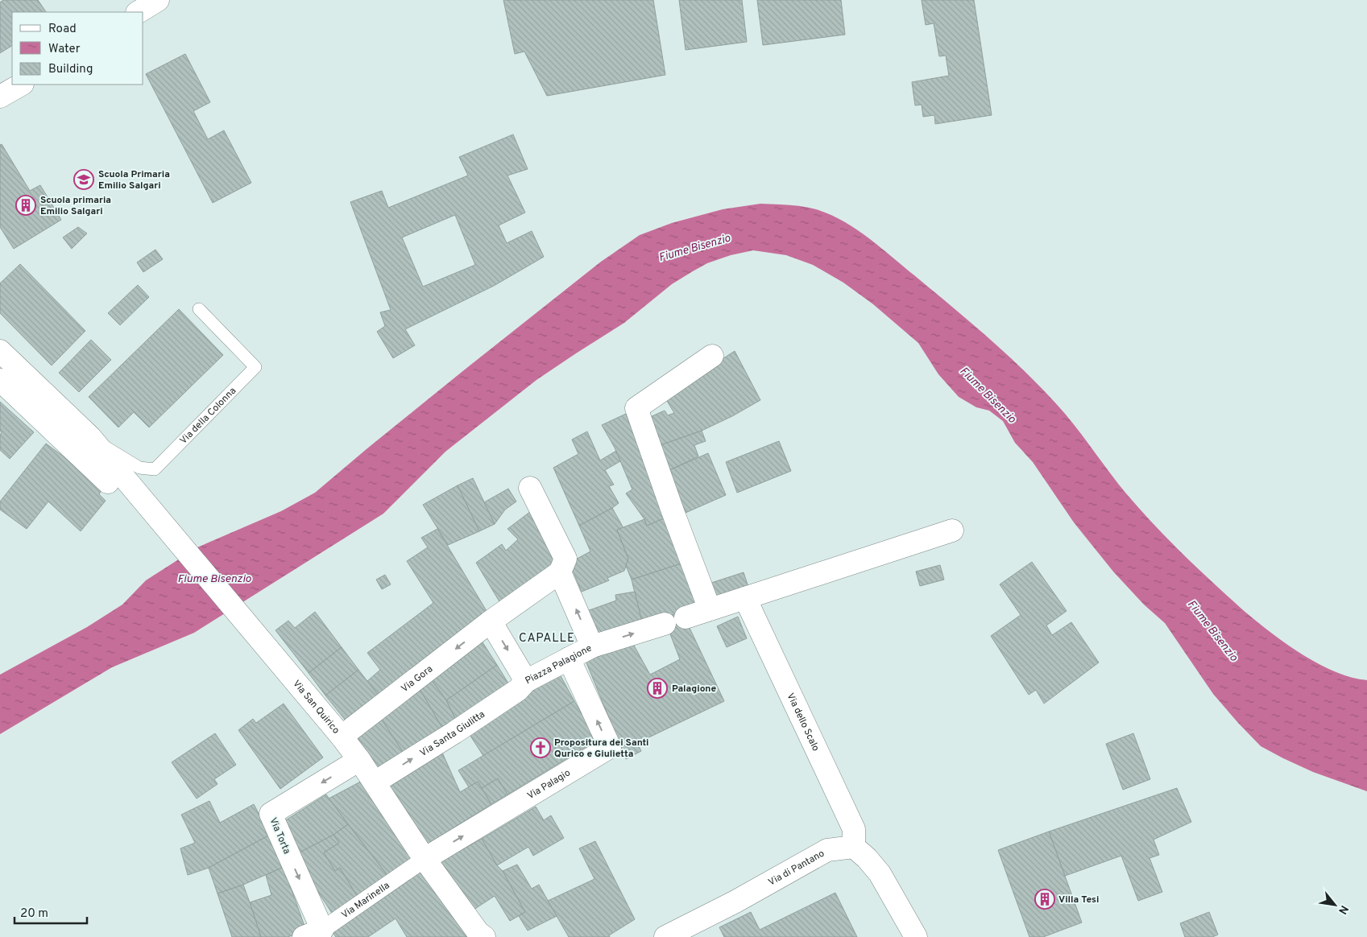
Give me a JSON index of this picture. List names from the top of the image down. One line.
{"streets":{"street":["Via della Colonna","Piazza Palagione","Via Gora","Via San Quirico","Via dello Scalo","Via Santa Giulitta","Via Palagio","Via Torta","Via di Pantano","Via Marinella"]},"crossings":[["Via della Colonna","Via San Quirico"],["Piazza Palagione","Via Gora"],["Piazza Palagione","Via Santa Giulitta"],["Piazza Palagione","Via Palagio"],["Via Gora","Via San Quirico"],["Via San Quirico","Via Santa Giulitta"],["Via San Quirico","Via Palagio"],["Via San Quirico","Via Torta"],["Via San Quirico","Via Marinella"],["Via dello Scalo","Via di Pantano"],["Via Palagio","Via Marinella"],["Via Torta","Via Marinella"]],"one_way":["Via Gora","Via Santa Giulitta"],"districts":["CAPALLE"],"water":["Fiume Bisenzio"],"places":{"school or university":["Scuola Primaria Emilio Salgari"],"building":["Scuola primaria Emilio Salgari","Palagione","Villa Tesi"],"church":["Propositura dei Santi Qurico e Giulietta"]},"legend":["Road","Water","Building"],"scale_bar":"20 m","north":"bottom right"}
